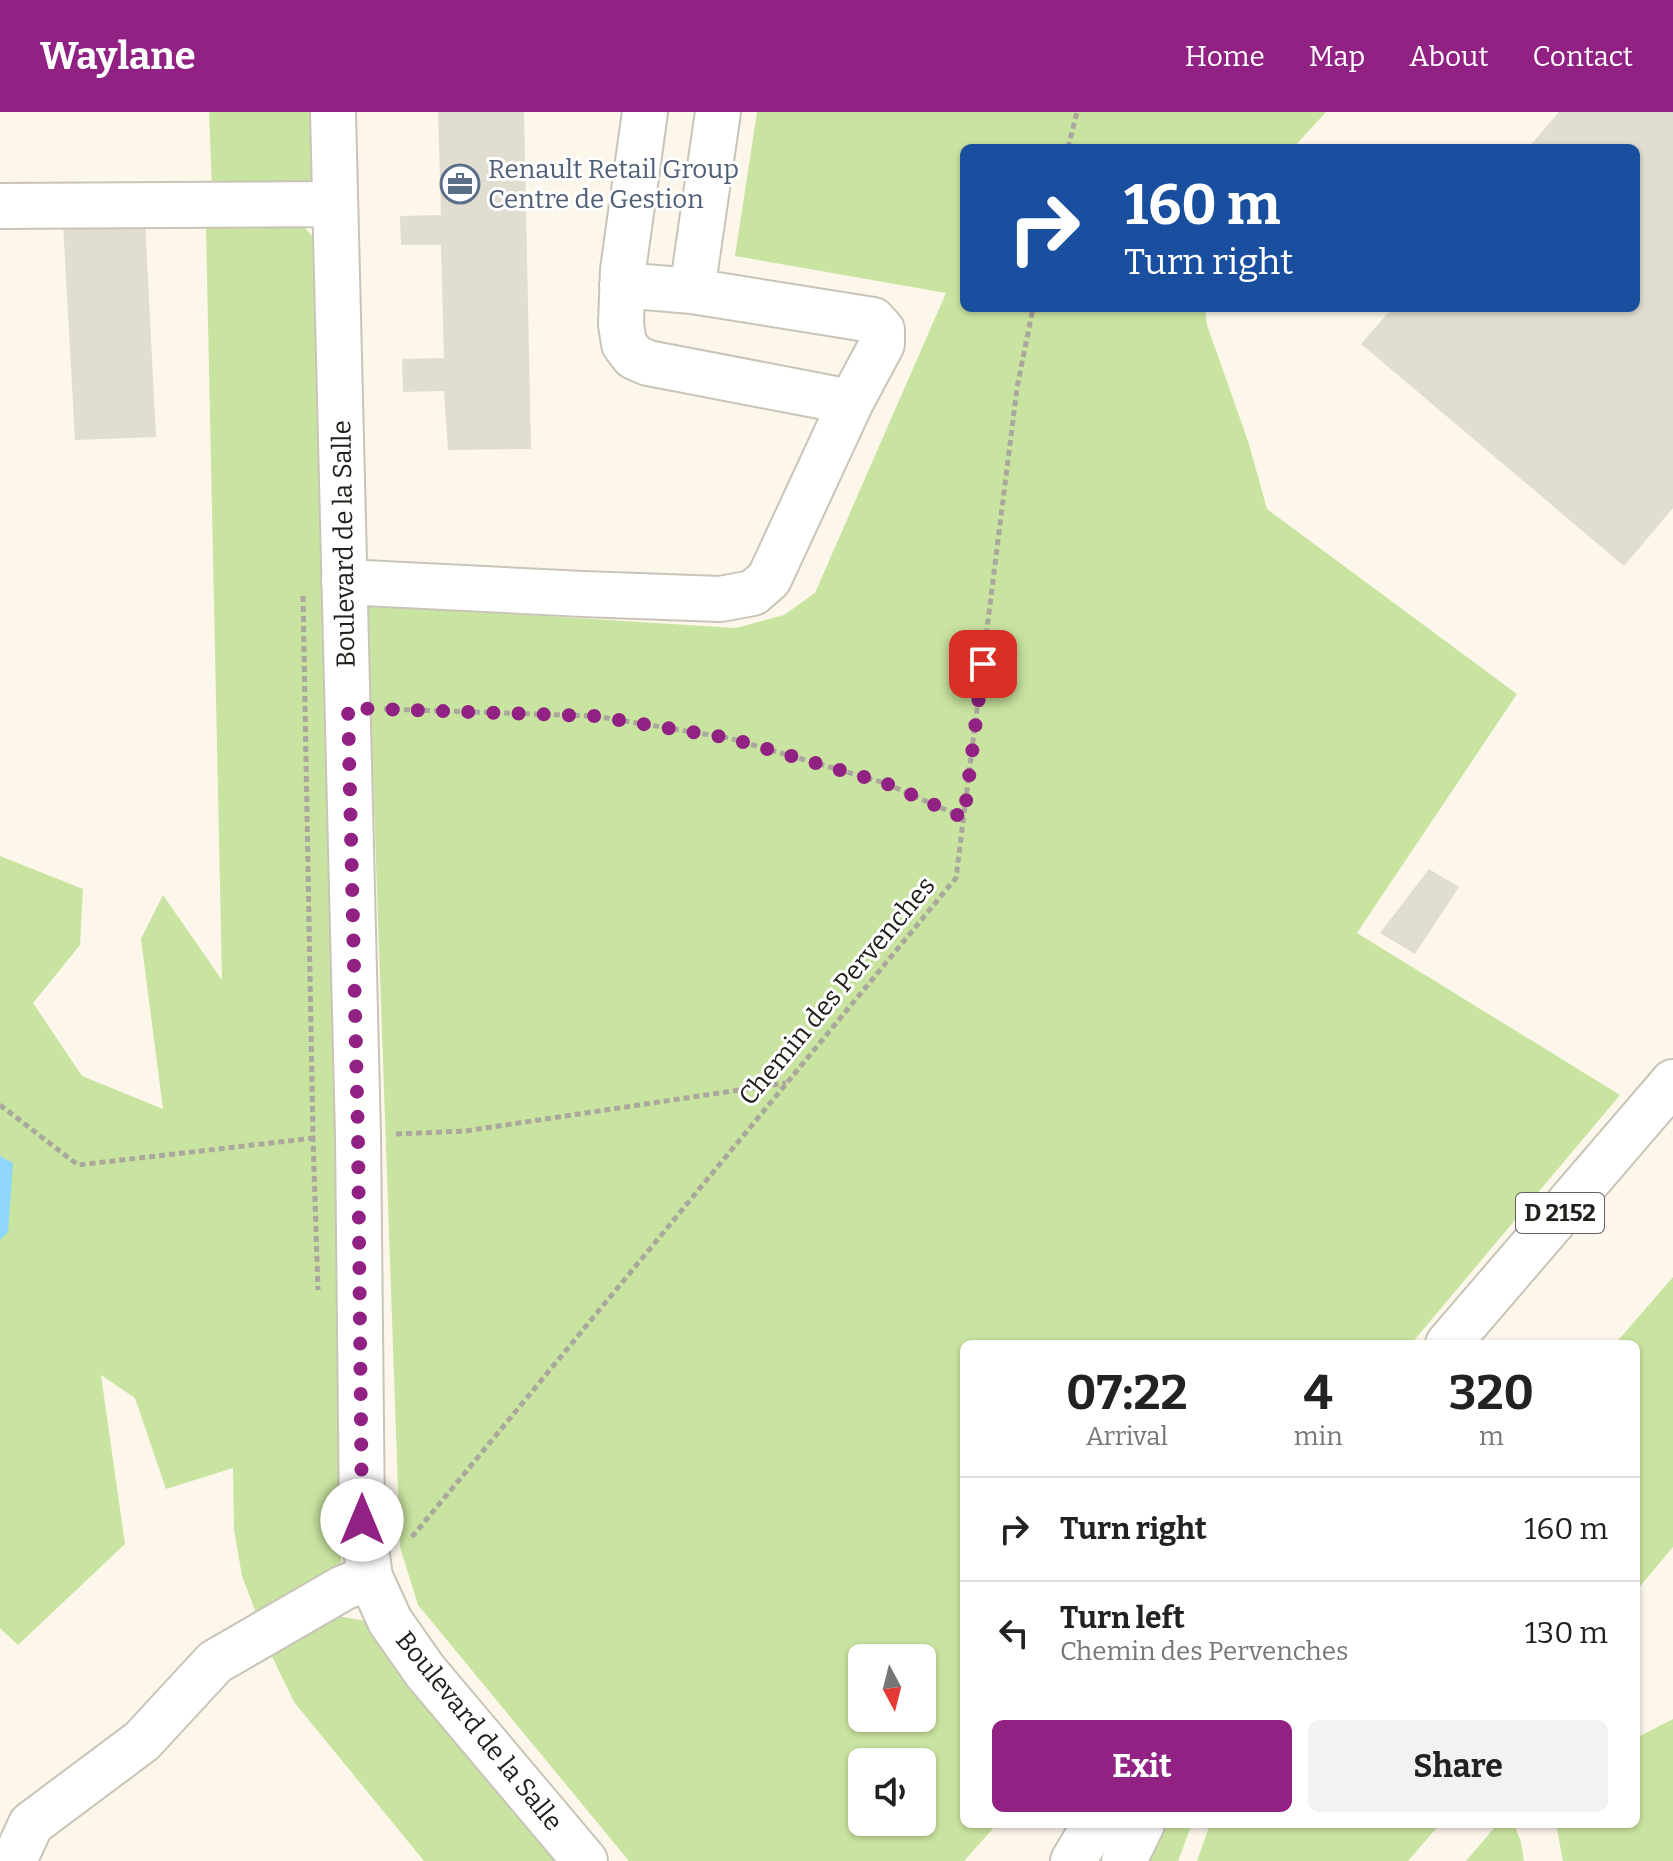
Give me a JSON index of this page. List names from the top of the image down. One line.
{"streets":{"street":["Boulevard de la Salle","D 2152"],"path":["Chemin des Pervenches"]},"places":{"office":["Renault Retail Group Centre de Gestion"]},"north":"bottom","page":{"header":"Waylane","nav":["Home","Map","About","Contact"],"turn":["160 m","Turn right"],"eta":["07:22","Arrival","4","min","320","m"],"list":[{"name":"Turn right","value":"160 m"},{"name":"Turn left","note":"Chemin des Pervenches","value":"130 m"}],"buttons":["Exit","Share"]}}
